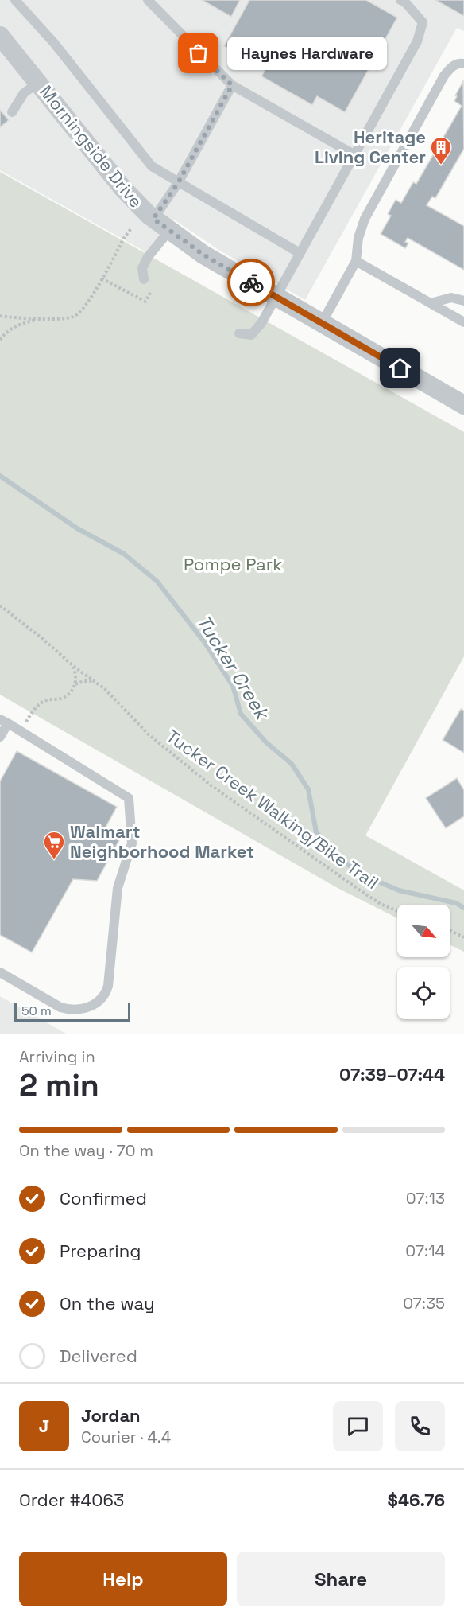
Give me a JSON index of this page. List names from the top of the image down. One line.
{"streets":{"street":["Morningside Drive"],"path":["Tucker Creek Walking/Bike Trail"]},"water":["Tucker Creek"],"parks":["Pompe Park"],"places":{"other":["Haynes Hardware"],"building":["Heritage Living Center"],"supermarket":["Walmart Neighborhood Market"]},"scale_bar":"50 m","north":"bottom right","page":{"bubble":"Haynes Hardware","scale":"50 m","heading":["2 min","Arriving in","07:39–07:44"],"panel":["Jordan","Courier · 4.4","Order #4063","$46.76"],"bar":"On the way · 70 m","list":[["Confirmed","07:13"],["Preparing","07:14"],["On the way","07:35"],"Delivered"],"round":"J","buttons":["Help","Share"]}}
